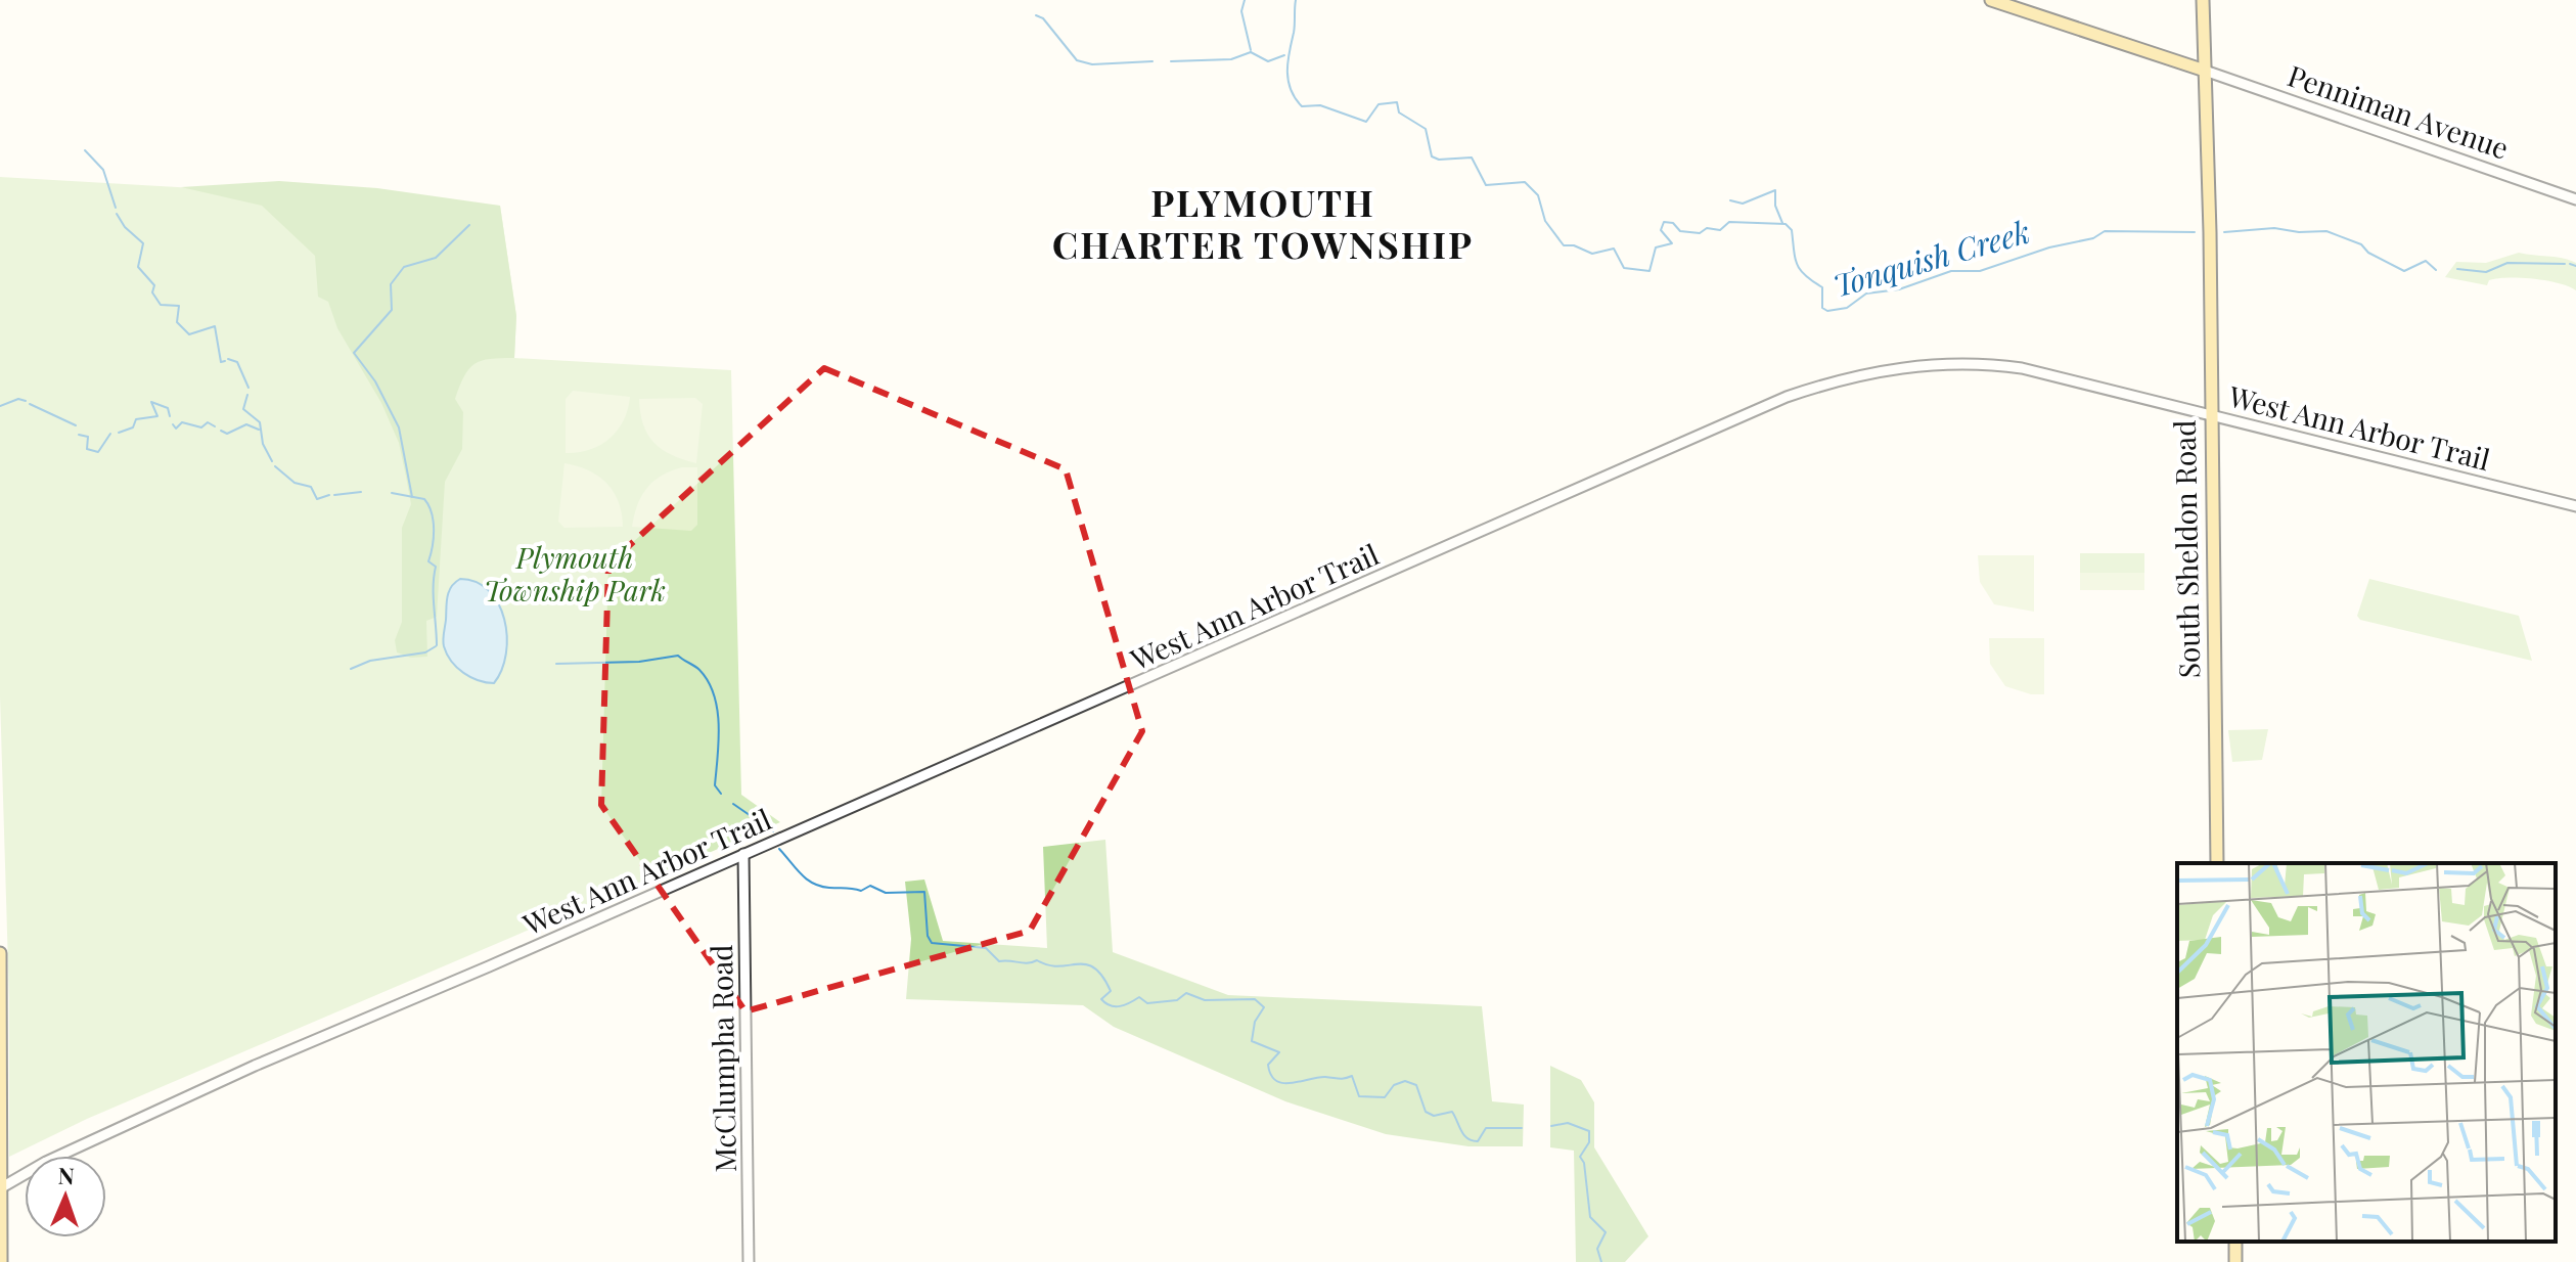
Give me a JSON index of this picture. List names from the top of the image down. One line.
{"streets":{"main road":["South Sheldon Road"],"street":["Penniman Avenue","West Ann Arbor Trail","McClumpha Road"]},"crossings":[["Penniman Avenue","South Sheldon Road"],["West Ann Arbor Trail","South Sheldon Road"],["West Ann Arbor Trail","McClumpha Road"]],"districts":["PLYMOUTH CHARTER TOWNSHIP"],"water":["Tonquish Creek"],"parks":["Plymouth Township Park"],"north":"top"}
